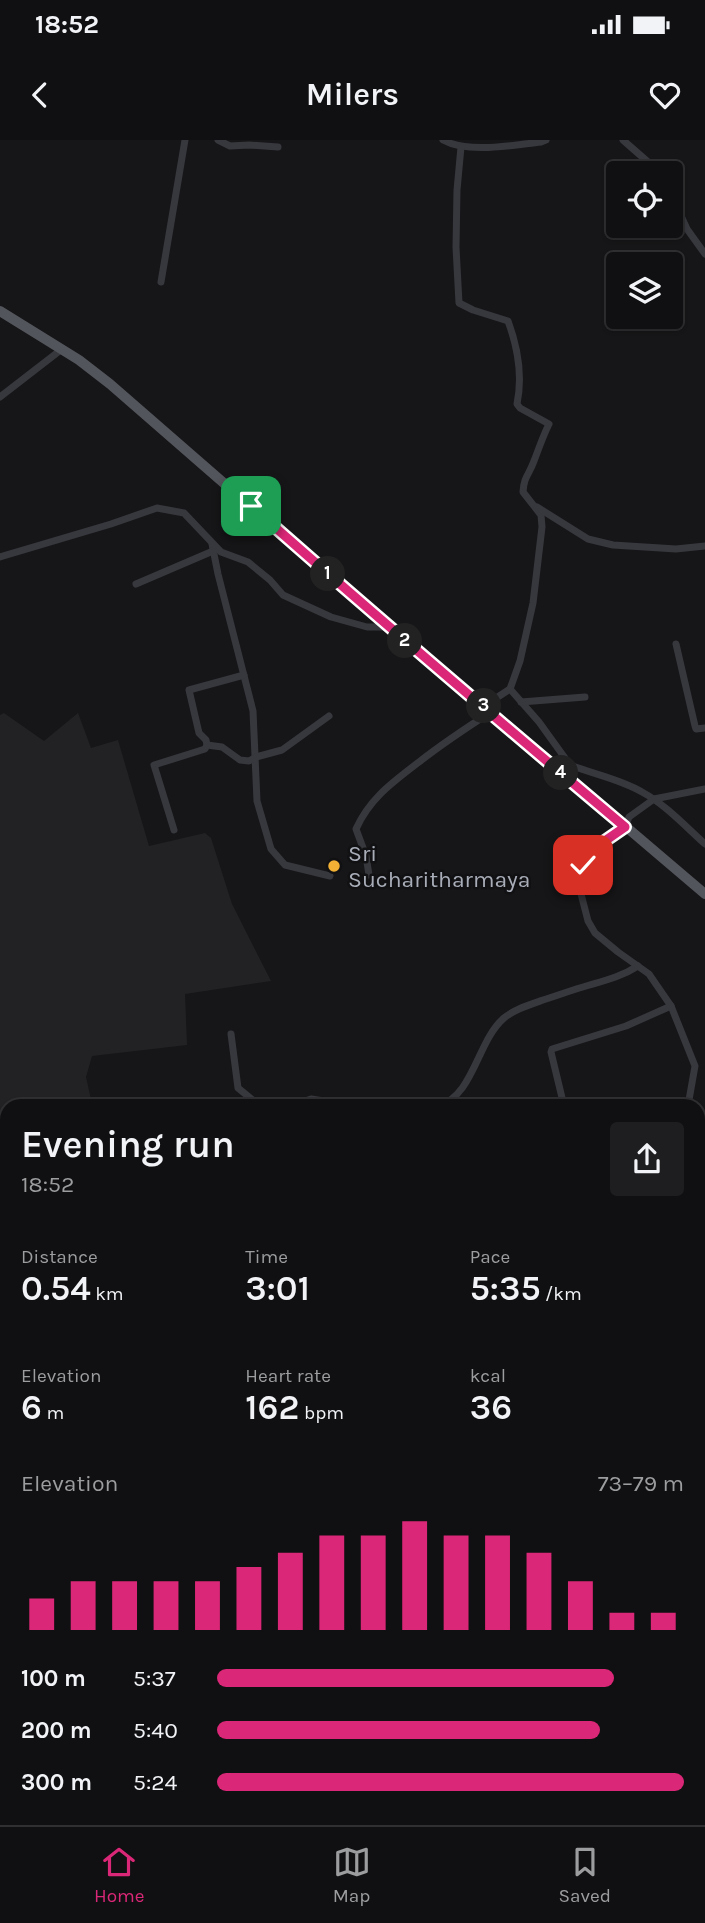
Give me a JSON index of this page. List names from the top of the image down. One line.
{"places":["Sri Sucharitharmaya"],"page":{"status":"18:52","header":"Milers","pins":["1","2","3","4"],"heading":["Evening run","18:52"],"stats":[["Distance","0.54 km"],["Time","3:01"],["Pace","5:35 /km"],["Elevation","6 m"],["Heart rate","162 bpm"],["kcal","36"]],"chart":["Elevation","73–79 m"],"list":[{"name":"100 m","note":"5:37"},{"name":"200 m","note":"5:40"},{"name":"300 m","note":"5:24"}],"tabs":["Home","Map","Saved"]}}
